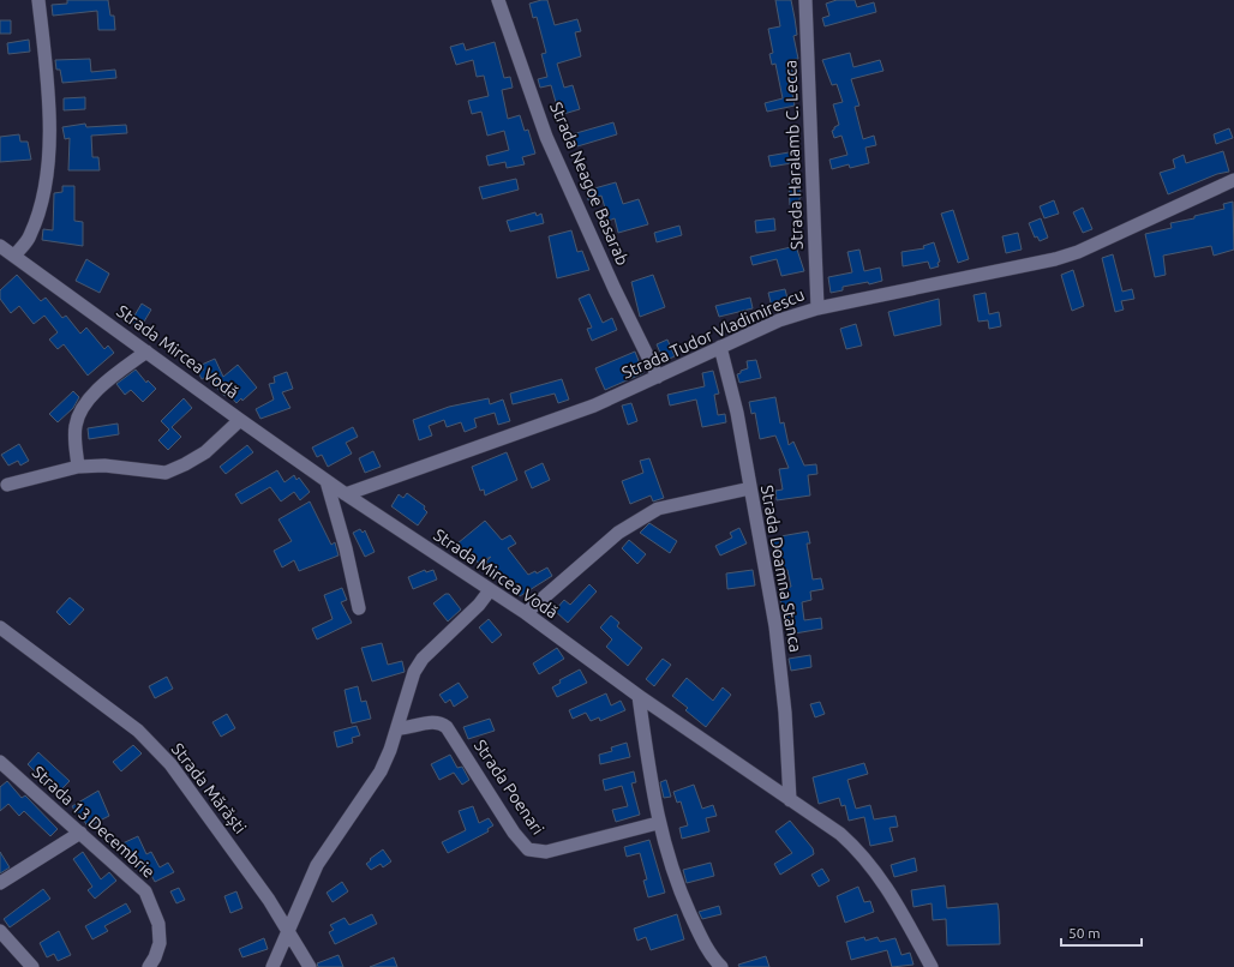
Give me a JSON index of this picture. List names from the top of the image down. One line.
{"streets":{"street":["Strada Haralamb C. Lecca","Strada Neagoe Basarab","Strada Tudor Vladimirescu","Strada Mircea Vodă","Strada Doamna Stanca","Strada Poenari","Strada Mărăști","Strada 13 Decembrie"]},"crossings":[["Strada Haralamb C. Lecca","Strada Tudor Vladimirescu"],["Strada Neagoe Basarab","Strada Tudor Vladimirescu"],["Strada Tudor Vladimirescu","Strada Mircea Vodă"],["Strada Tudor Vladimirescu","Strada Doamna Stanca"],["Strada Mircea Vodă","Strada Doamna Stanca"]],"scale_bar":"50 m"}
